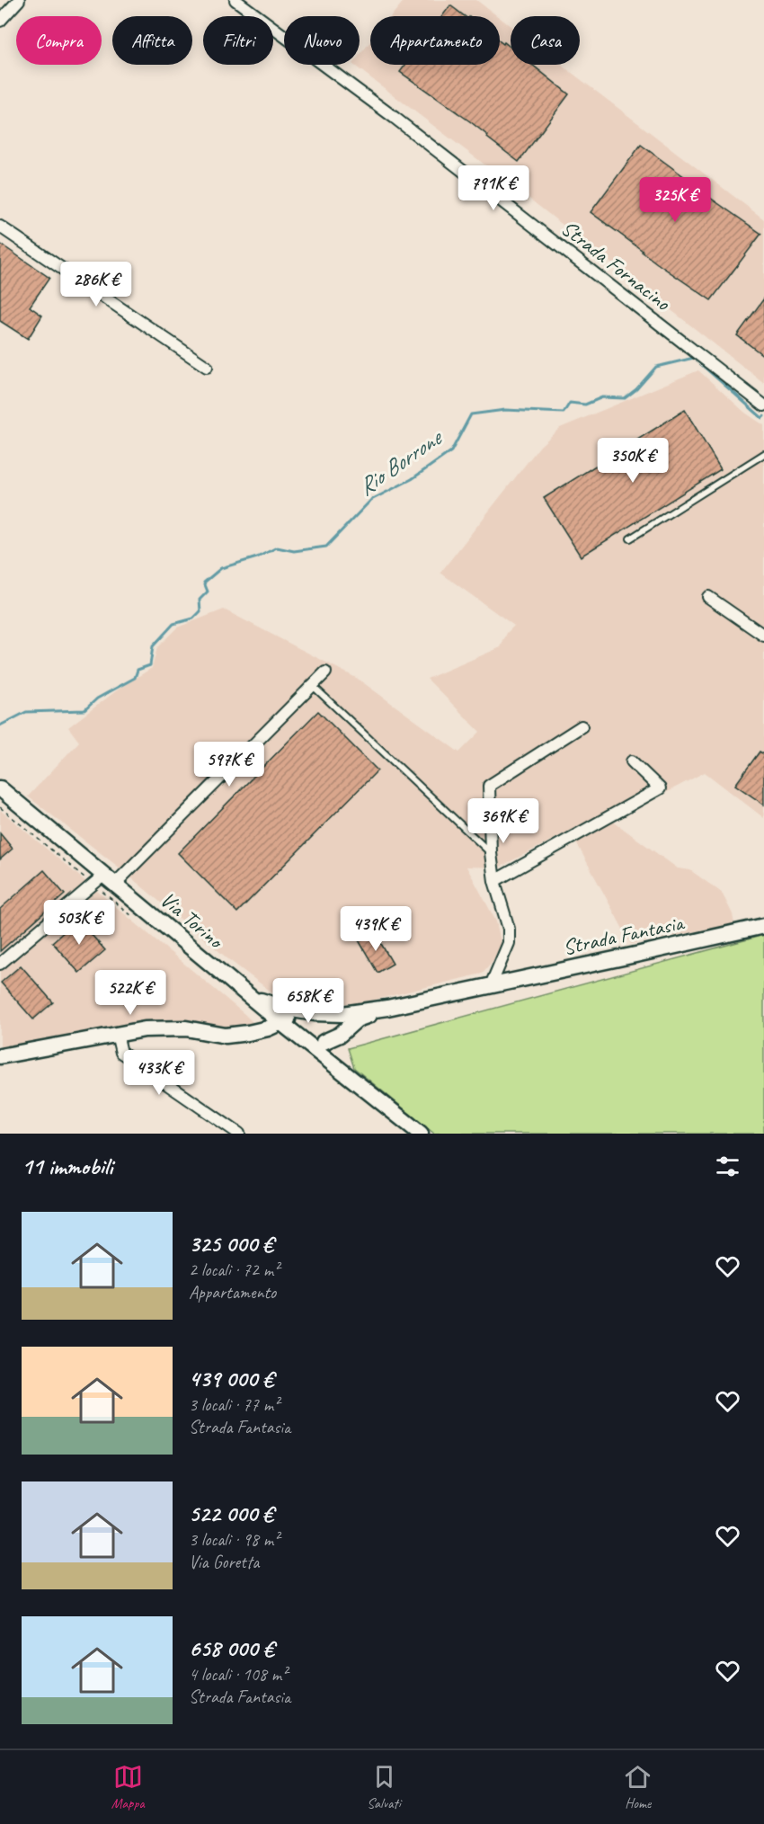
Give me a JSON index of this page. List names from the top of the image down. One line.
{"streets":{"street":["Strada Fornacino","Via Torino","Strada Fantasia"]},"crossings":[["Via Torino","Strada Fantasia"]],"water":["Rio Borrone"],"page":{"chip":["Compra","Affitta","Filtri","Nuovo","Appartamento","Casa"],"price":["791K €","325K €","286K €","350K €","597K €","369K €","503K €","439K €","522K €","658K €","433K €"],"heading":"11 immobili","list":[{"name":"325 000 €","note":"2 locali · 72 m² · Appartamento"},{"name":"439 000 €","note":"3 locali · 77 m² · Strada Fantasia"},{"name":"522 000 €","note":"3 locali · 98 m² · Via Goretta"},{"name":"658 000 €","note":"4 locali · 108 m² · Strada Fantasia"}],"tabs":["Mappa","Salvati","Home"]}}
